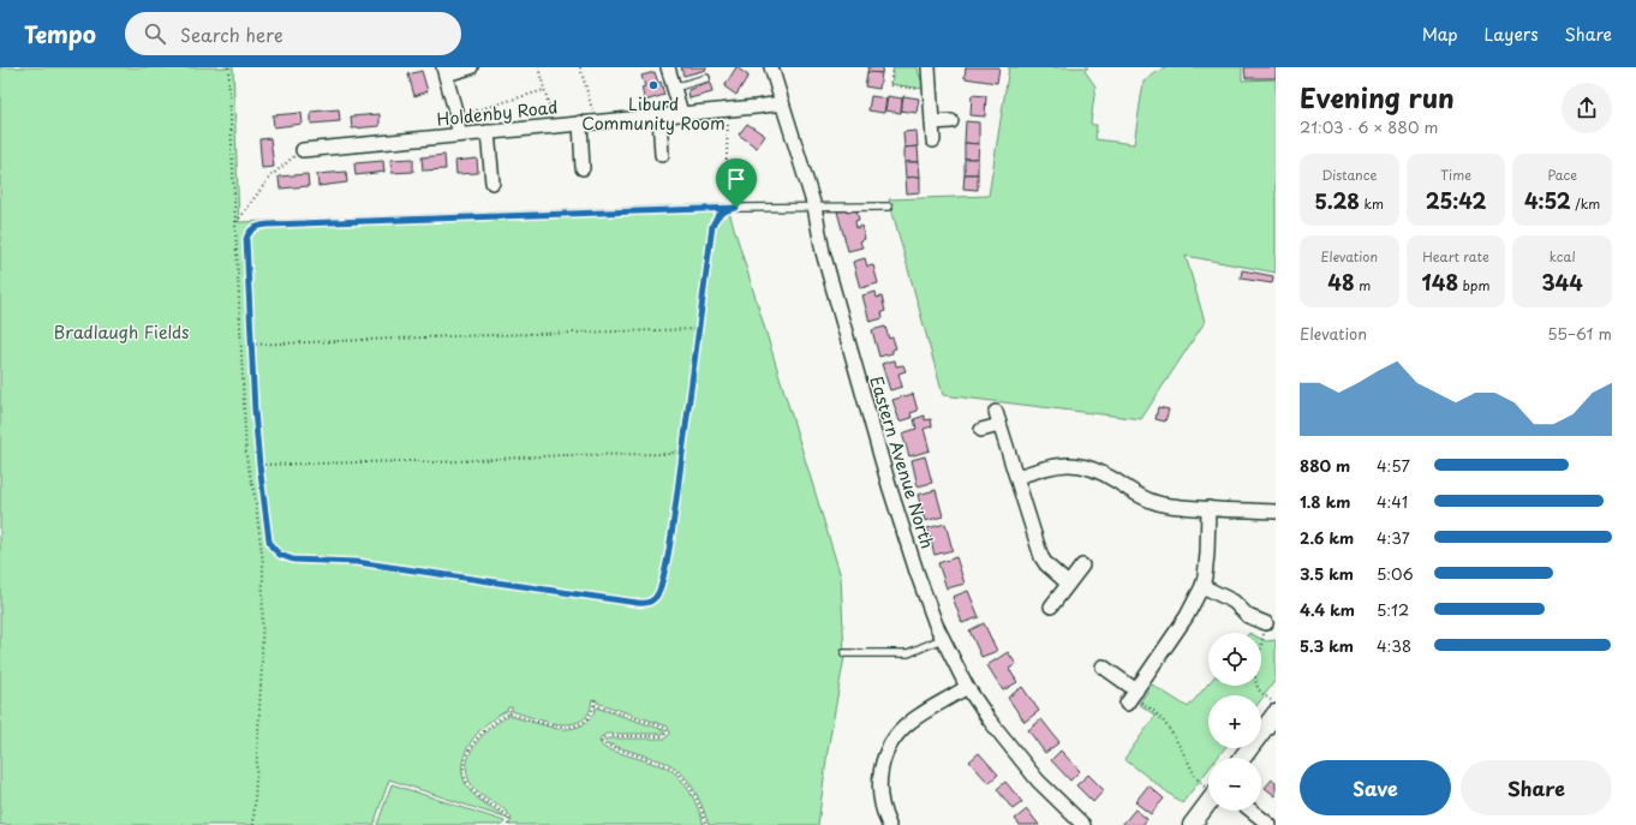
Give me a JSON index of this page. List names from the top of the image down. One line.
{"streets":{"street":["Holdenby Road","Eastern Avenue North"]},"crossings":[["Holdenby Road","Eastern Avenue North"]],"parks":["Bradlaugh Fields"],"places":["Liburd Community Room"],"page":{"header":"Tempo","search":"Search here","nav":["Map","Layers","Share"],"heading":["Evening run","21:03 · 6 × 880 m"],"stats":[["Distance","5.28 km"],["Time","25:42"],["Pace","4:52 /km"],["Elevation","48 m"],["Heart rate","148 bpm"],["kcal","344"]],"chart":["Elevation","55–61 m"],"list":[{"name":"880 m","note":"4:57"},{"name":"1.8 km","note":"4:41"},{"name":"2.6 km","note":"4:37"},{"name":"3.5 km","note":"5:06"},{"name":"4.4 km","note":"5:12"},{"name":"5.3 km","note":"4:38"}],"map_buttons":["+","−"],"buttons":["Save","Share"]}}
